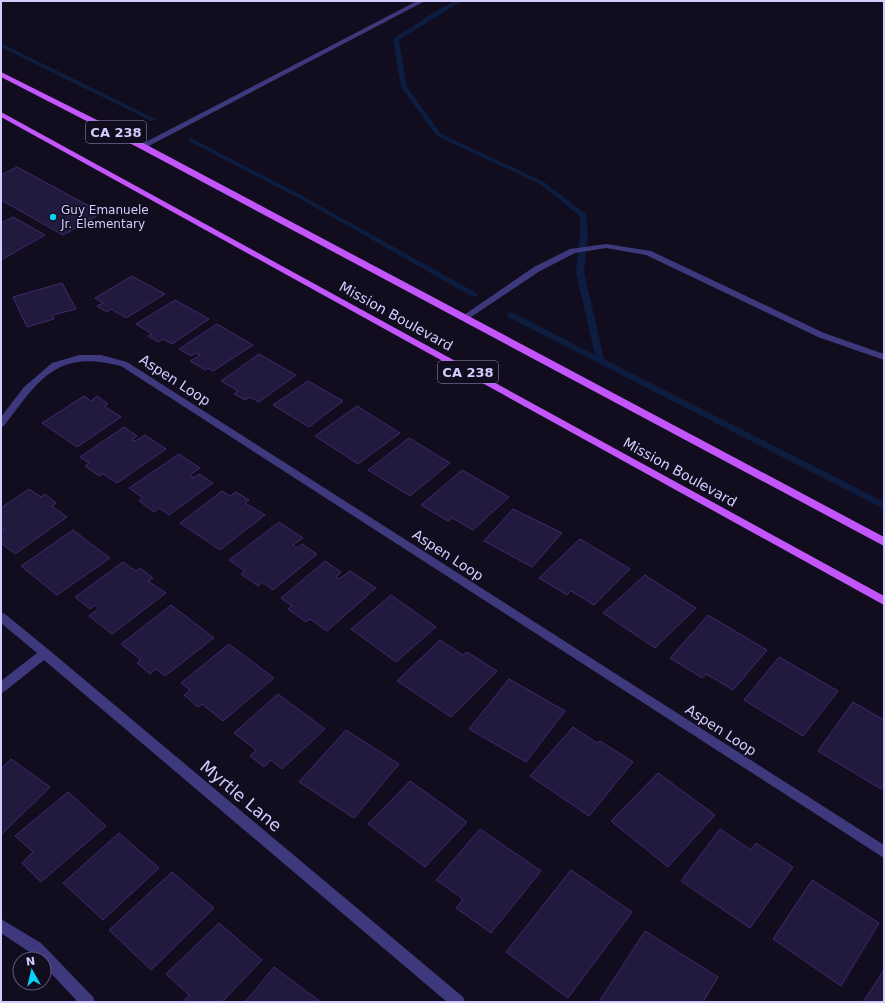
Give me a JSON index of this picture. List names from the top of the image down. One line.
{"streets":{"main road":["CA 238","Mission Boulevard"],"street":["Aspen Loop","Myrtle Lane"]},"places":["Guy Emanuele Jr. Elementary"],"north":"top"}
